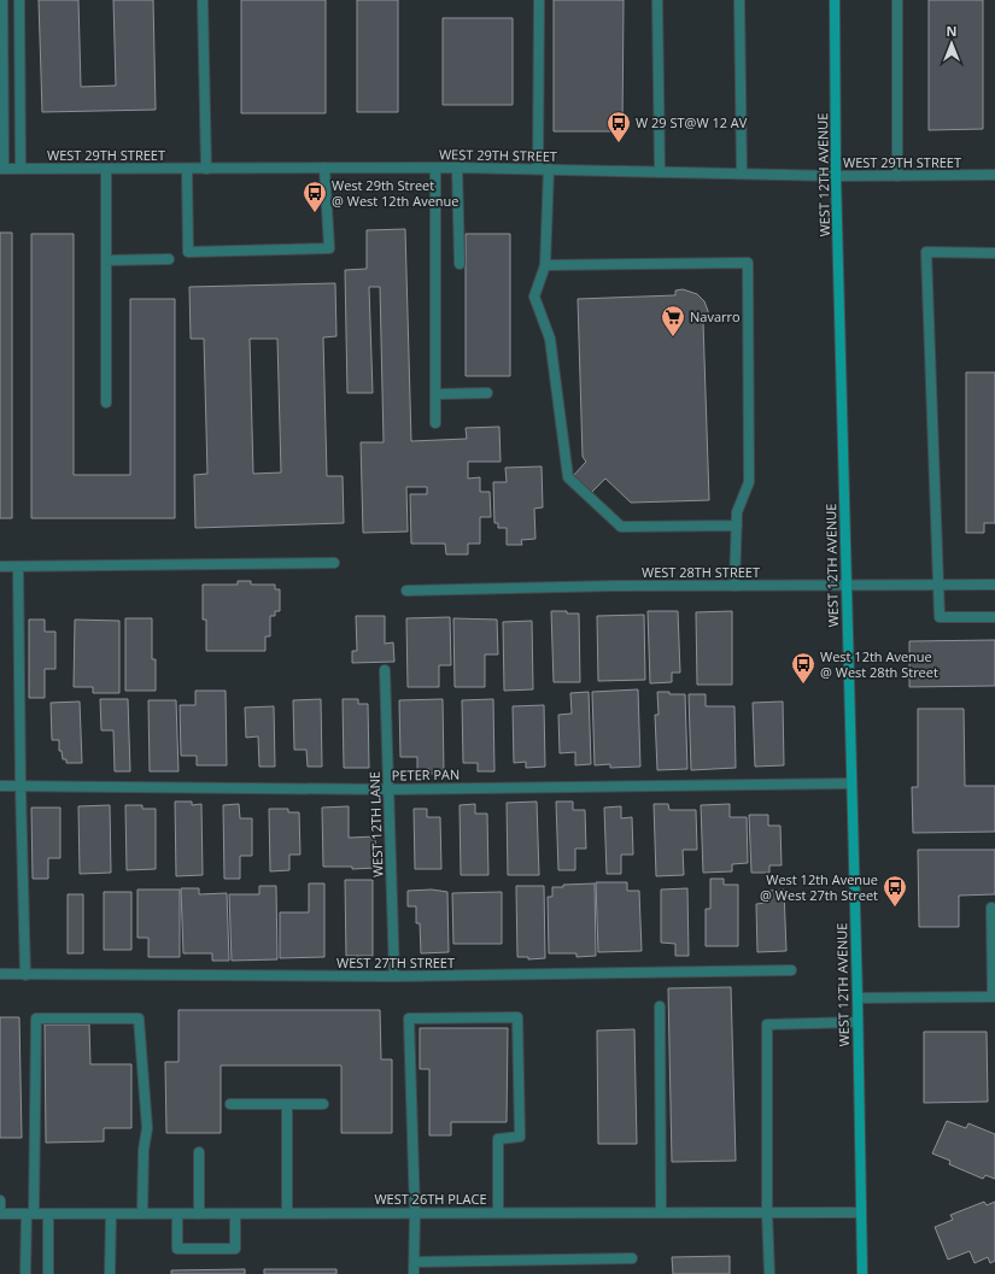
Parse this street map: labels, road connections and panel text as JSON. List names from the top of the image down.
{
  "streets": {
    "main road": ["WEST 12TH AVENUE"],
    "street": [
      "WEST 29TH STREET",
      "WEST 28TH STREET",
      "PETER PAN",
      "WEST 12TH LANE",
      "WEST 27TH STREET",
      "WEST 26TH PLACE"
    ]
  },
  "crossings": [
    ["WEST 29TH STREET", "WEST 12TH AVENUE"],
    ["WEST 12TH AVENUE", "WEST 28TH STREET"],
    ["WEST 12TH AVENUE", "PETER PAN"],
    ["WEST 12TH AVENUE", "WEST 26TH PLACE"],
    ["PETER PAN", "WEST 12TH LANE"],
    ["WEST 12TH LANE", "WEST 27TH STREET"]
  ],
  "places": {
    "bus stop": [
      "W 29 ST@W 12 AV",
      "West 29th Street @ West 12th Avenue",
      "West 12th Avenue @ West 28th Street",
      "West 12th Avenue @ West 27th Street"
    ],
    "supermarket": ["Navarro"]
  },
  "north": "top"
}
